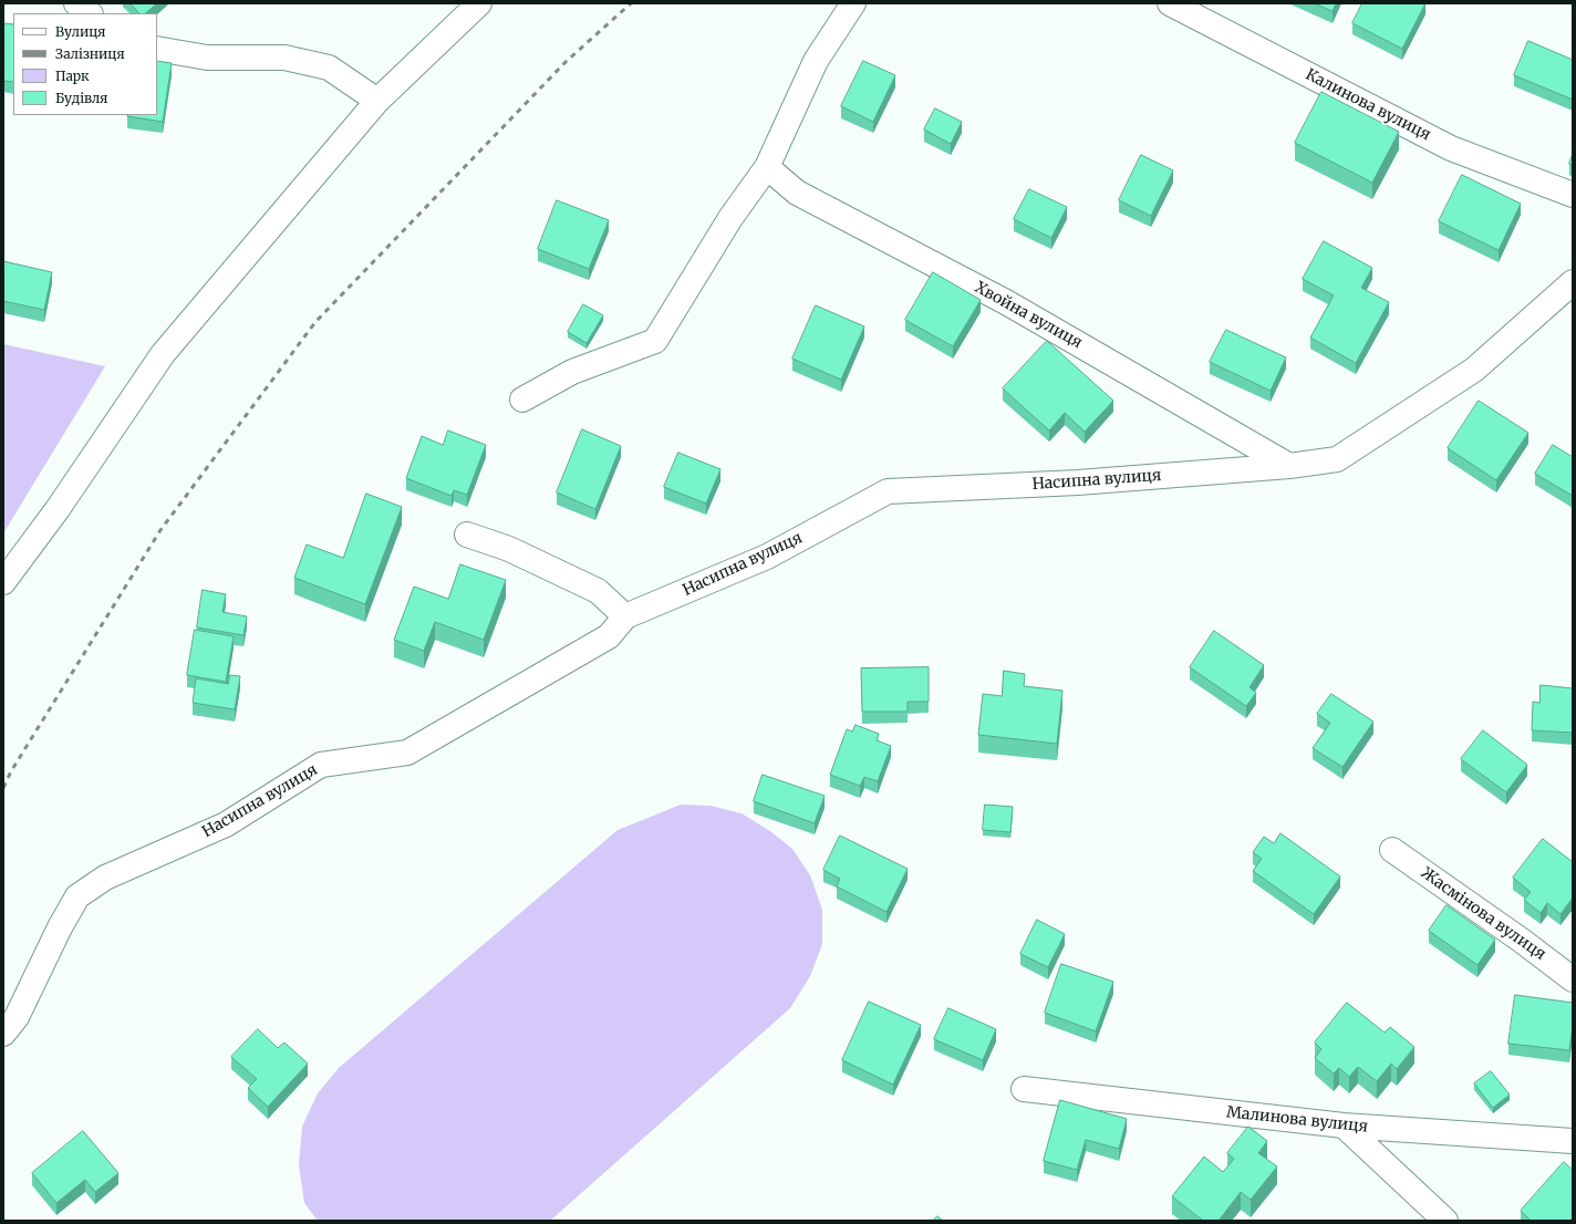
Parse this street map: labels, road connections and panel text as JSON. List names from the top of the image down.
{
  "streets": {
    "street": [
      "Калинова вулиця",
      "Хвойна вулиця",
      "Насипна вулиця",
      "Жасмінова вулиця",
      "Малинова вулиця"
    ]
  },
  "crossings": [
    ["Хвойна вулиця", "Насипна вулиця"]
  ],
  "legend": [
    "Вулиця",
    "Залізниця",
    "Парк",
    "Будівля"
  ]
}
